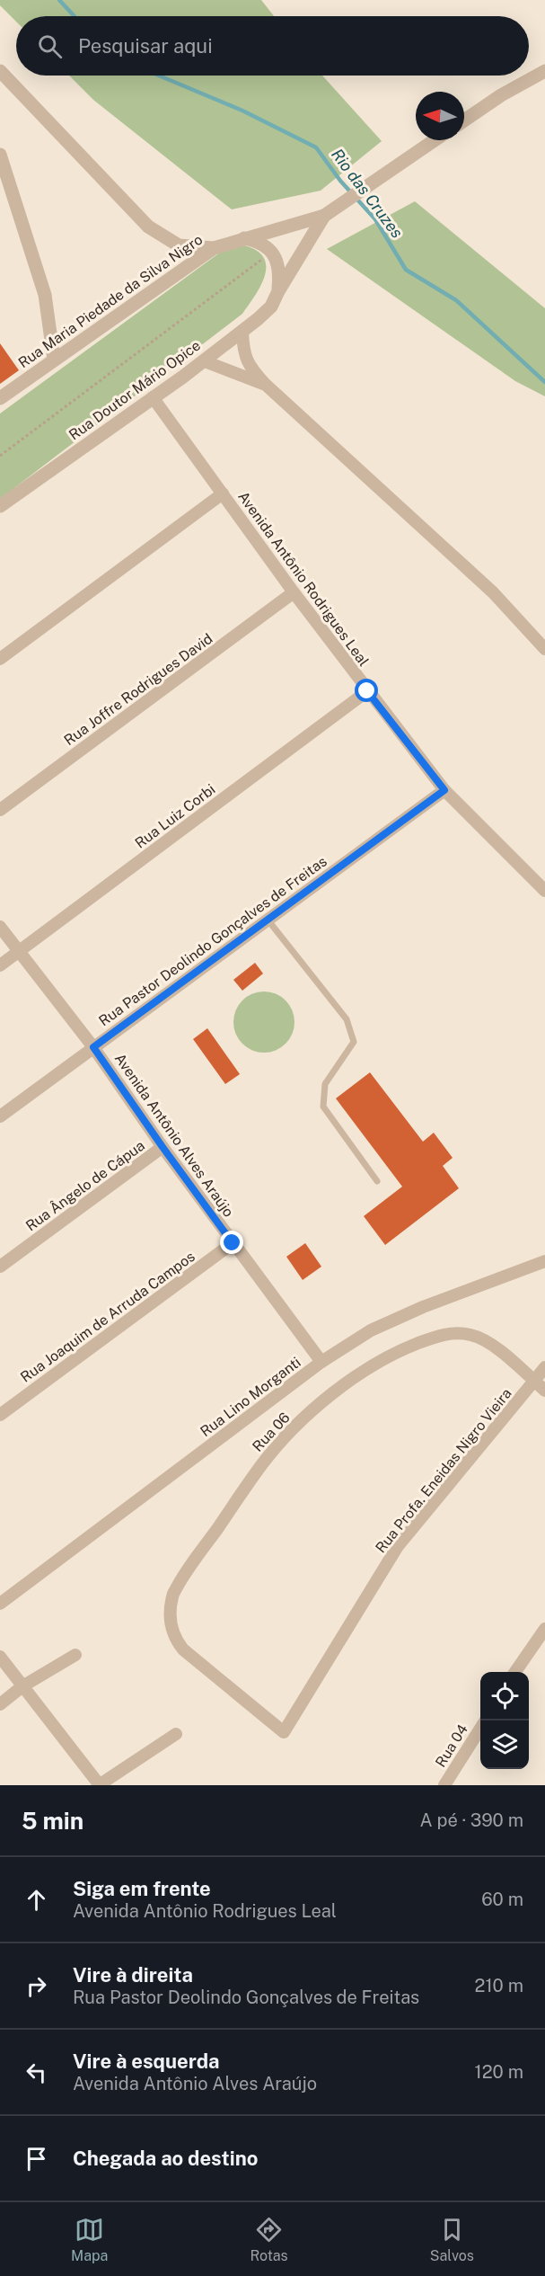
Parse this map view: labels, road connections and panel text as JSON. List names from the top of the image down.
{
  "streets": {
    "street": [
      "Rua Maria Piedade da Silva Nigro",
      "Rua Doutor Mário Opice",
      "Avenida Antônio Rodrigues Leal",
      "Rua Joffre Rodrigues David",
      "Rua Luiz Corbi",
      "Rua Pastor Deolindo Gonçalves de Freitas",
      "Avenida Antônio Alves Araújo",
      "Rua Ângelo de Cápua",
      "Rua Joaquim de Arruda Campos",
      "Rua Lino Morganti",
      "Rua 06",
      "Rua Profa. Eneidas Nigro Vieira",
      "Rua 04"
    ]
  },
  "crossings": [
    ["Rua Maria Piedade da Silva Nigro", "Rua Doutor Mário Opice"],
    ["Rua Doutor Mário Opice", "Avenida Antônio Rodrigues Leal"],
    ["Avenida Antônio Rodrigues Leal", "Rua Joffre Rodrigues David"],
    ["Avenida Antônio Rodrigues Leal", "Rua Luiz Corbi"],
    ["Avenida Antônio Rodrigues Leal", "Rua Pastor Deolindo Gonçalves de Freitas"],
    ["Rua Luiz Corbi", "Avenida Antônio Alves Araújo"],
    ["Rua Pastor Deolindo Gonçalves de Freitas", "Avenida Antônio Alves Araújo"],
    ["Avenida Antônio Alves Araújo", "Rua Ângelo de Cápua"],
    ["Avenida Antônio Alves Araújo", "Rua Joaquim de Arruda Campos"],
    ["Avenida Antônio Alves Araújo", "Rua Lino Morganti"],
    ["Rua 06", "Rua Profa. Eneidas Nigro Vieira"]
  ],
  "water": ["Rio das Cruzes"],
  "north": "left",
  "page": {
    "search": "Pesquisar aqui",
    "heading": ["5 min", "A pé · 390 m"],
    "list": [
      ["Siga em frente", "Avenida Antônio Rodrigues Leal", "60 m"],
      ["Vire à direita", "Rua Pastor Deolindo Gonçalves de Freitas", "210 m"],
      ["Vire à esquerda", "Avenida Antônio Alves Araújo", "120 m"],
      "Chegada ao destino"
    ],
    "nav": ["Mapa", "Rotas", "Salvos"]
  }
}
